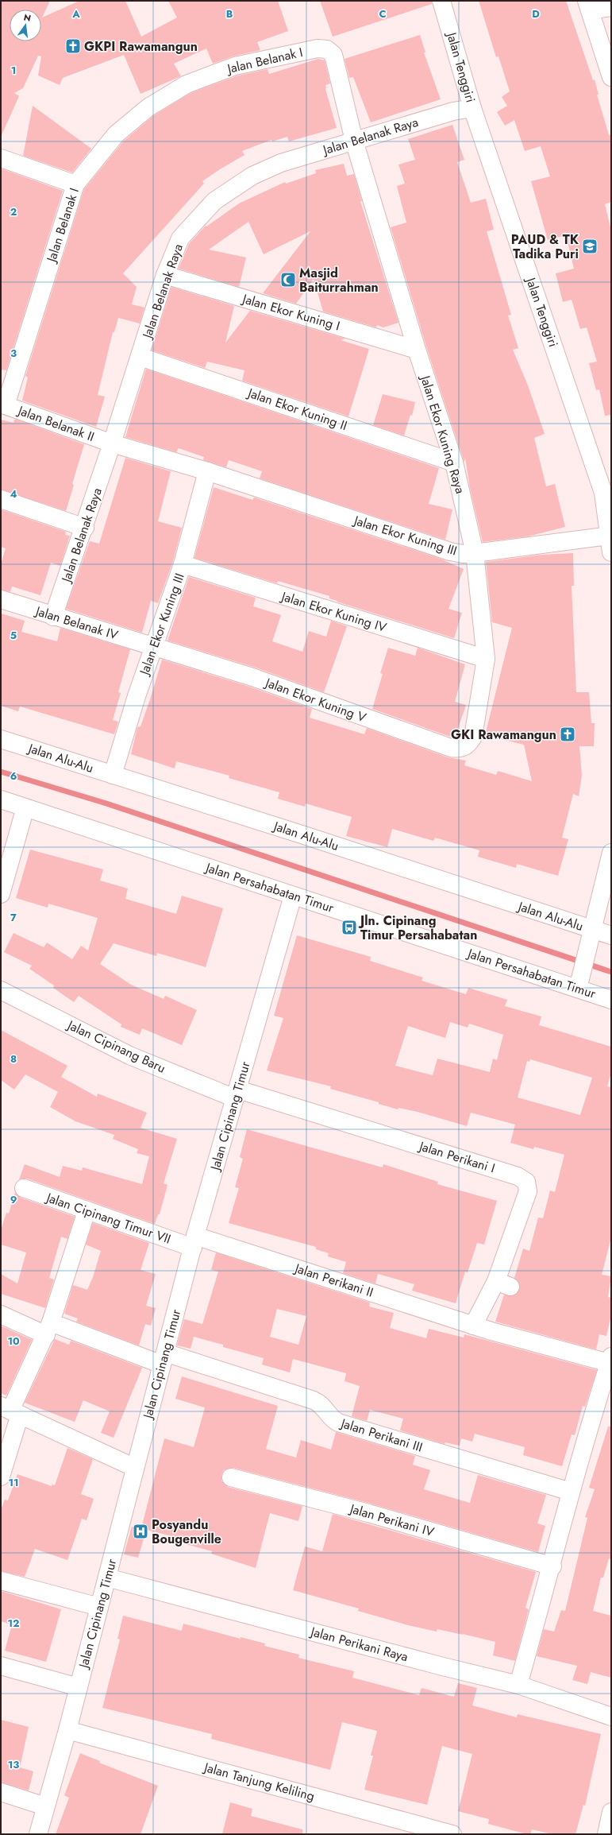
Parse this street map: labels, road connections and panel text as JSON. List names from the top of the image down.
{
  "streets": {
    "street": [
      "Jalan Belanak I",
      "Jalan Tenggiri",
      "Jalan Belanak Raya",
      "Jalan Ekor Kuning I",
      "Jalan Ekor Kuning II",
      "Jalan Belanak II",
      "Jalan Ekor Kuning Raya",
      "Jalan Ekor Kuning III",
      "Jalan Ekor Kuning IV",
      "Jalan Belanak IV",
      "Jalan Ekor Kuning V",
      "Jalan Alu-Alu",
      "Jalan Persahabatan Timur",
      "Jalan Cipinang Baru",
      "Jalan Cipinang Timur",
      "Jalan Perikani I",
      "Jalan Cipinang Timur VII",
      "Jalan Perikani II",
      "Jalan Perikani III",
      "Jalan Perikani IV",
      "Jalan Perikani Raya",
      "Jalan Tanjung Keliling"
    ]
  },
  "crossings": [
    ["Jalan Belanak I", "Jalan Belanak Raya"],
    ["Jalan Belanak I", "Jalan Belanak II"],
    ["Jalan Belanak I", "Jalan Ekor Kuning Raya"],
    ["Jalan Tenggiri", "Jalan Belanak Raya"],
    ["Jalan Tenggiri", "Jalan Ekor Kuning III"],
    ["Jalan Belanak Raya", "Jalan Ekor Kuning I"],
    ["Jalan Belanak Raya", "Jalan Ekor Kuning II"],
    ["Jalan Belanak Raya", "Jalan Belanak II"],
    ["Jalan Belanak Raya", "Jalan Ekor Kuning Raya"],
    ["Jalan Belanak Raya", "Jalan Ekor Kuning III"],
    ["Jalan Belanak Raya", "Jalan Belanak IV"],
    ["Jalan Ekor Kuning I", "Jalan Ekor Kuning Raya"],
    ["Jalan Ekor Kuning II", "Jalan Ekor Kuning Raya"],
    ["Jalan Belanak II", "Jalan Ekor Kuning III"],
    ["Jalan Ekor Kuning Raya", "Jalan Ekor Kuning III"],
    ["Jalan Ekor Kuning Raya", "Jalan Ekor Kuning IV"],
    ["Jalan Ekor Kuning Raya", "Jalan Ekor Kuning V"],
    ["Jalan Ekor Kuning III", "Jalan Ekor Kuning IV"],
    ["Jalan Ekor Kuning III", "Jalan Belanak IV"],
    ["Jalan Ekor Kuning III", "Jalan Ekor Kuning V"],
    ["Jalan Ekor Kuning III", "Jalan Alu-Alu"],
    ["Jalan Belanak IV", "Jalan Ekor Kuning V"],
    ["Jalan Persahabatan Timur", "Jalan Cipinang Timur"],
    ["Jalan Cipinang Baru", "Jalan Cipinang Timur"],
    ["Jalan Cipinang Baru", "Jalan Perikani I"],
    ["Jalan Cipinang Timur", "Jalan Perikani I"],
    ["Jalan Cipinang Timur", "Jalan Cipinang Timur VII"],
    ["Jalan Cipinang Timur", "Jalan Perikani II"],
    ["Jalan Cipinang Timur", "Jalan Perikani III"],
    ["Jalan Cipinang Timur", "Jalan Perikani Raya"],
    ["Jalan Cipinang Timur", "Jalan Tanjung Keliling"],
    ["Jalan Perikani I", "Jalan Perikani II"],
    ["Jalan Cipinang Timur VII", "Jalan Perikani II"]
  ],
  "places": {
    "church": ["GKPI Rawamangun", "GKI Rawamangun"],
    "school or university": ["PAUD & TK Tadika Puri"],
    "mosque": ["Masjid Baiturrahman"],
    "bus stop": ["Jln. Cipinang Timur Persahabatan"],
    "hospital": ["Posyandu Bougenville"]
  },
  "north": "top",
  "grid": {
    "columns": [
      "A",
      "B",
      "C",
      "D"
    ],
    "rows": [
      "1",
      "2",
      "3",
      "4",
      "5",
      "6",
      "7",
      "8",
      "9",
      "10",
      "11",
      "12",
      "13"
    ]
  }
}
